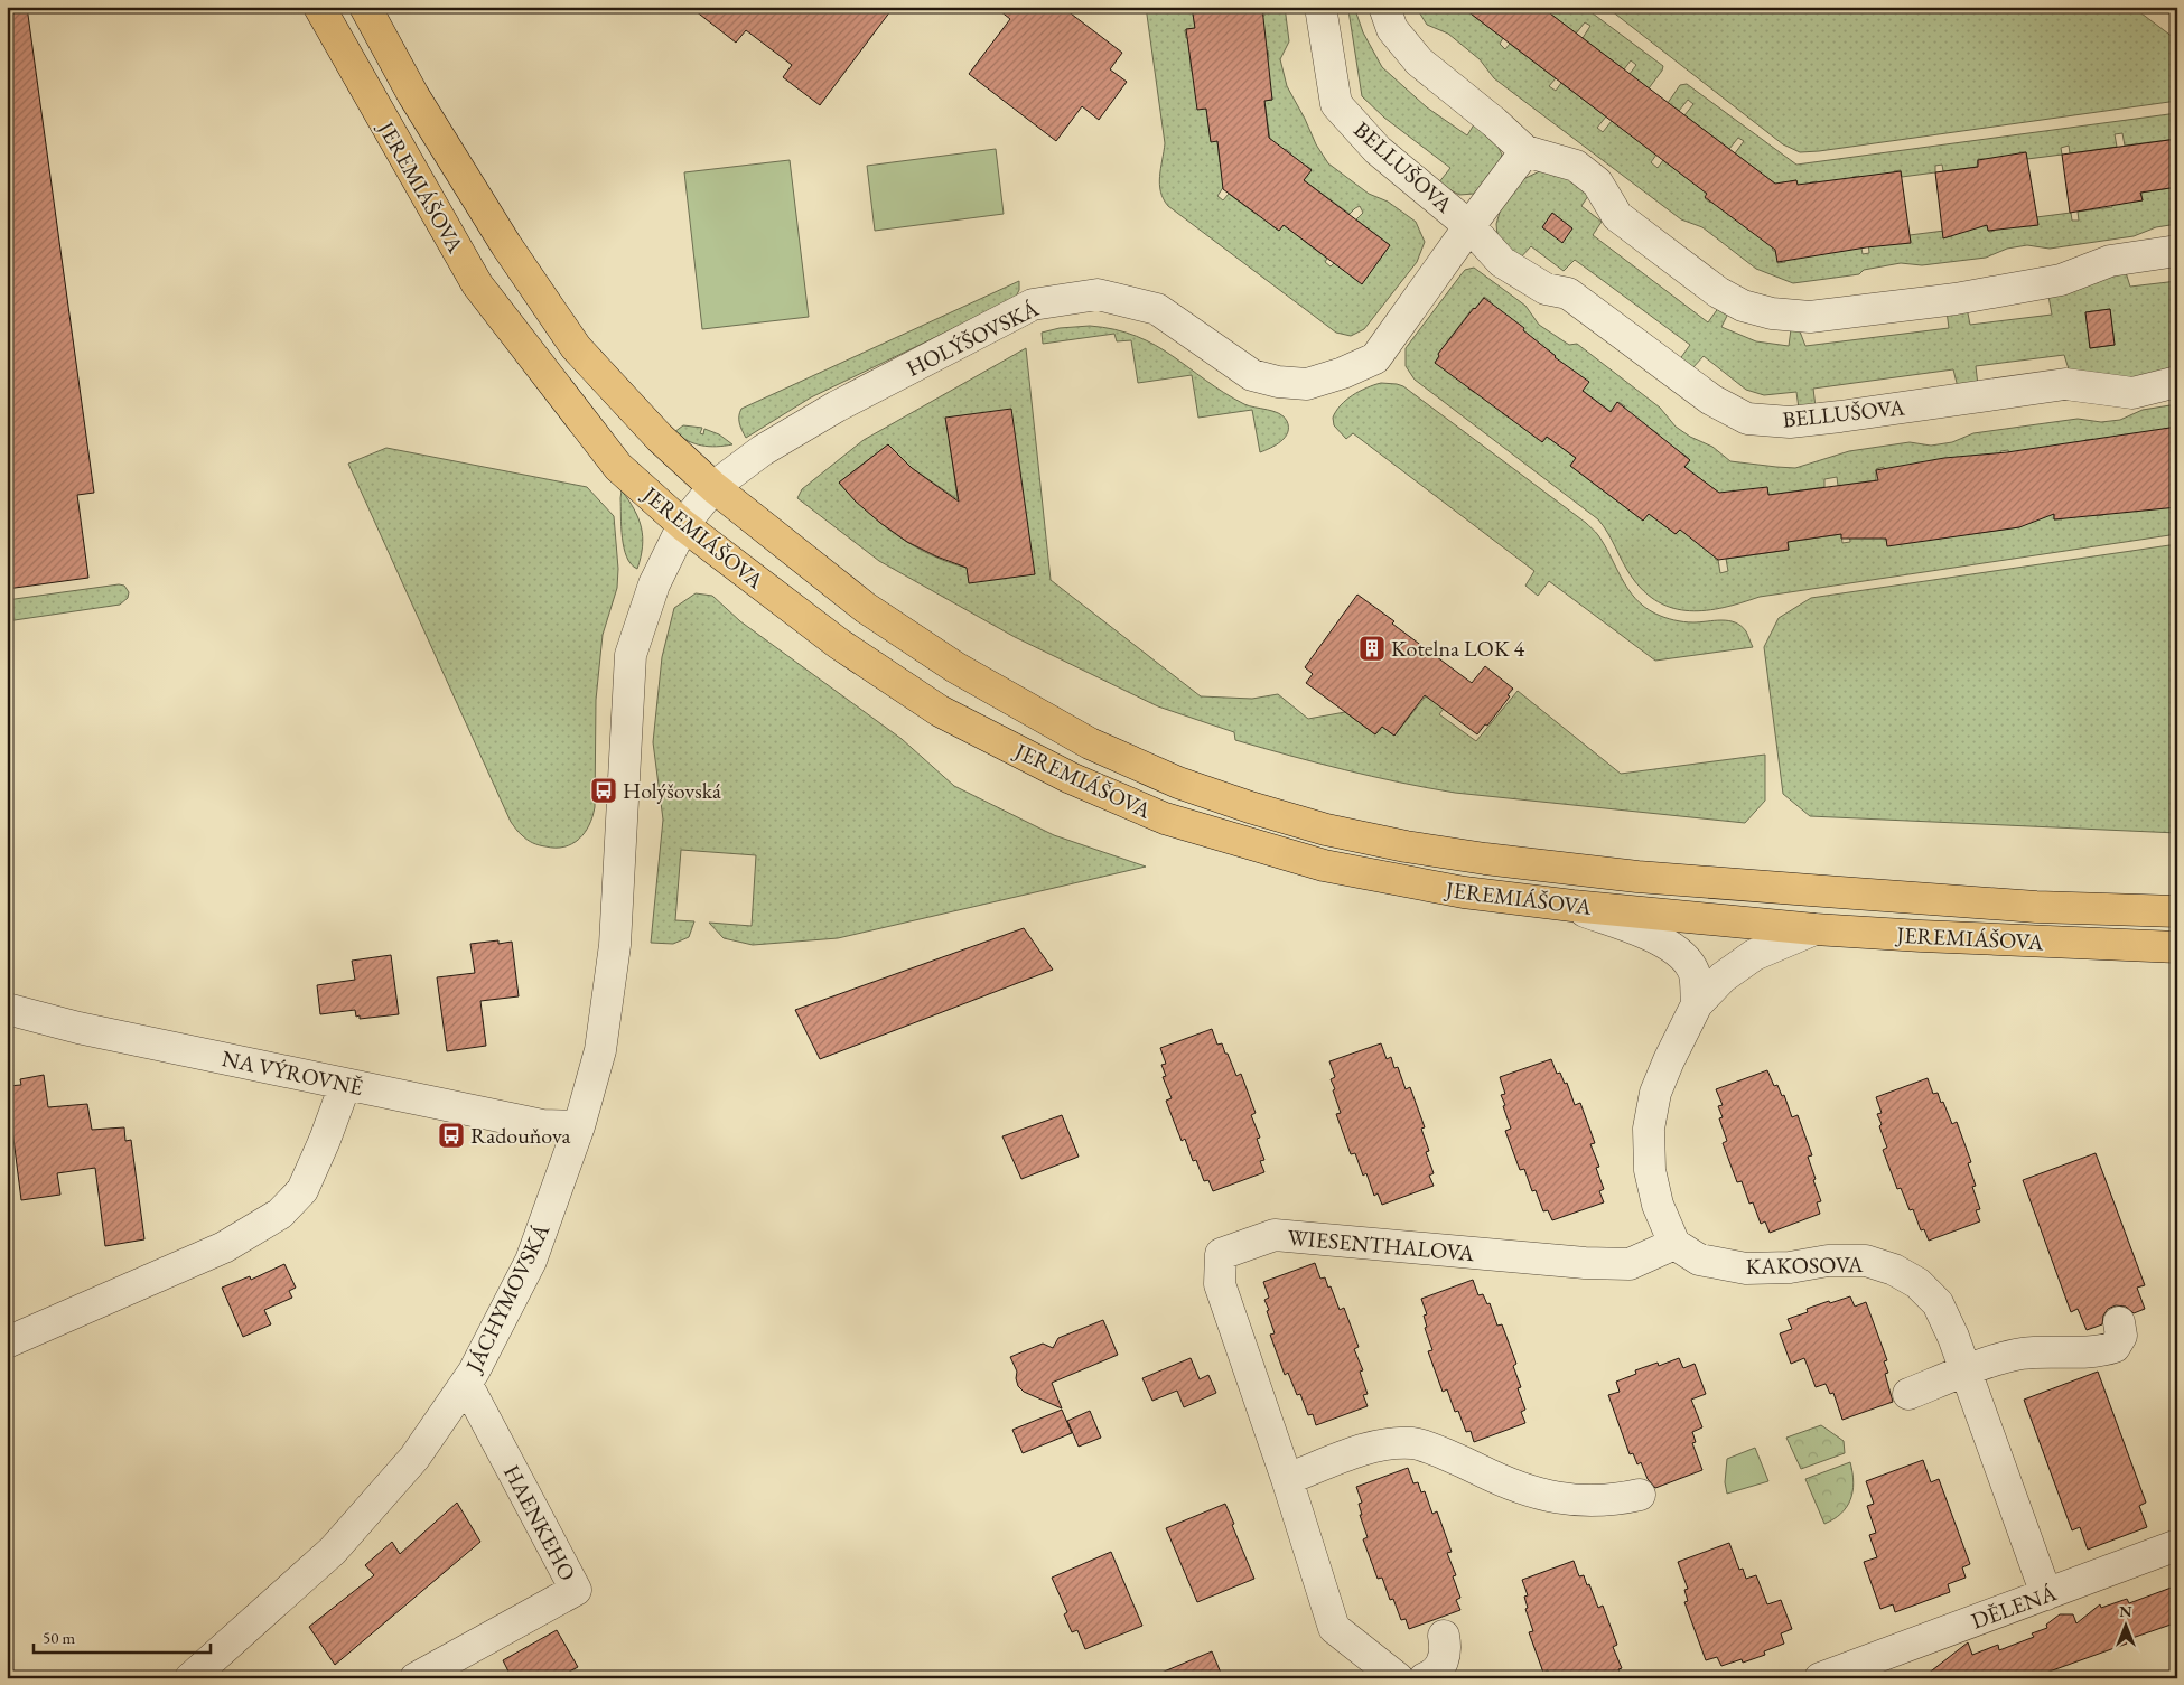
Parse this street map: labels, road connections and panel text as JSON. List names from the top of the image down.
{
  "streets": {
    "main road": ["JEREMIÁŠOVA"],
    "street": [
      "BELLUŠOVA",
      "HOLÝŠOVSKÁ",
      "NA VÝROVNĚ",
      "WIESENTHALOVA",
      "KAKOSOVA",
      "JÁCHYMOVSKÁ",
      "HAENKEHO",
      "DĚLENÁ"
    ]
  },
  "crossings": [
    ["BELLUŠOVA", "HOLÝŠOVSKÁ"],
    ["JEREMIÁŠOVA", "HOLÝŠOVSKÁ"],
    ["JEREMIÁŠOVA", "JÁCHYMOVSKÁ"],
    ["HOLÝŠOVSKÁ", "JÁCHYMOVSKÁ"],
    ["NA VÝROVNĚ", "JÁCHYMOVSKÁ"],
    ["WIESENTHALOVA", "KAKOSOVA"],
    ["KAKOSOVA", "DĚLENÁ"],
    ["JÁCHYMOVSKÁ", "HAENKEHO"]
  ],
  "places": {
    "building": ["Kotelna LOK 4"],
    "bus stop": ["Holýšovská", "Radouňova"]
  },
  "scale_bar": "50 m",
  "north": "top"
}
